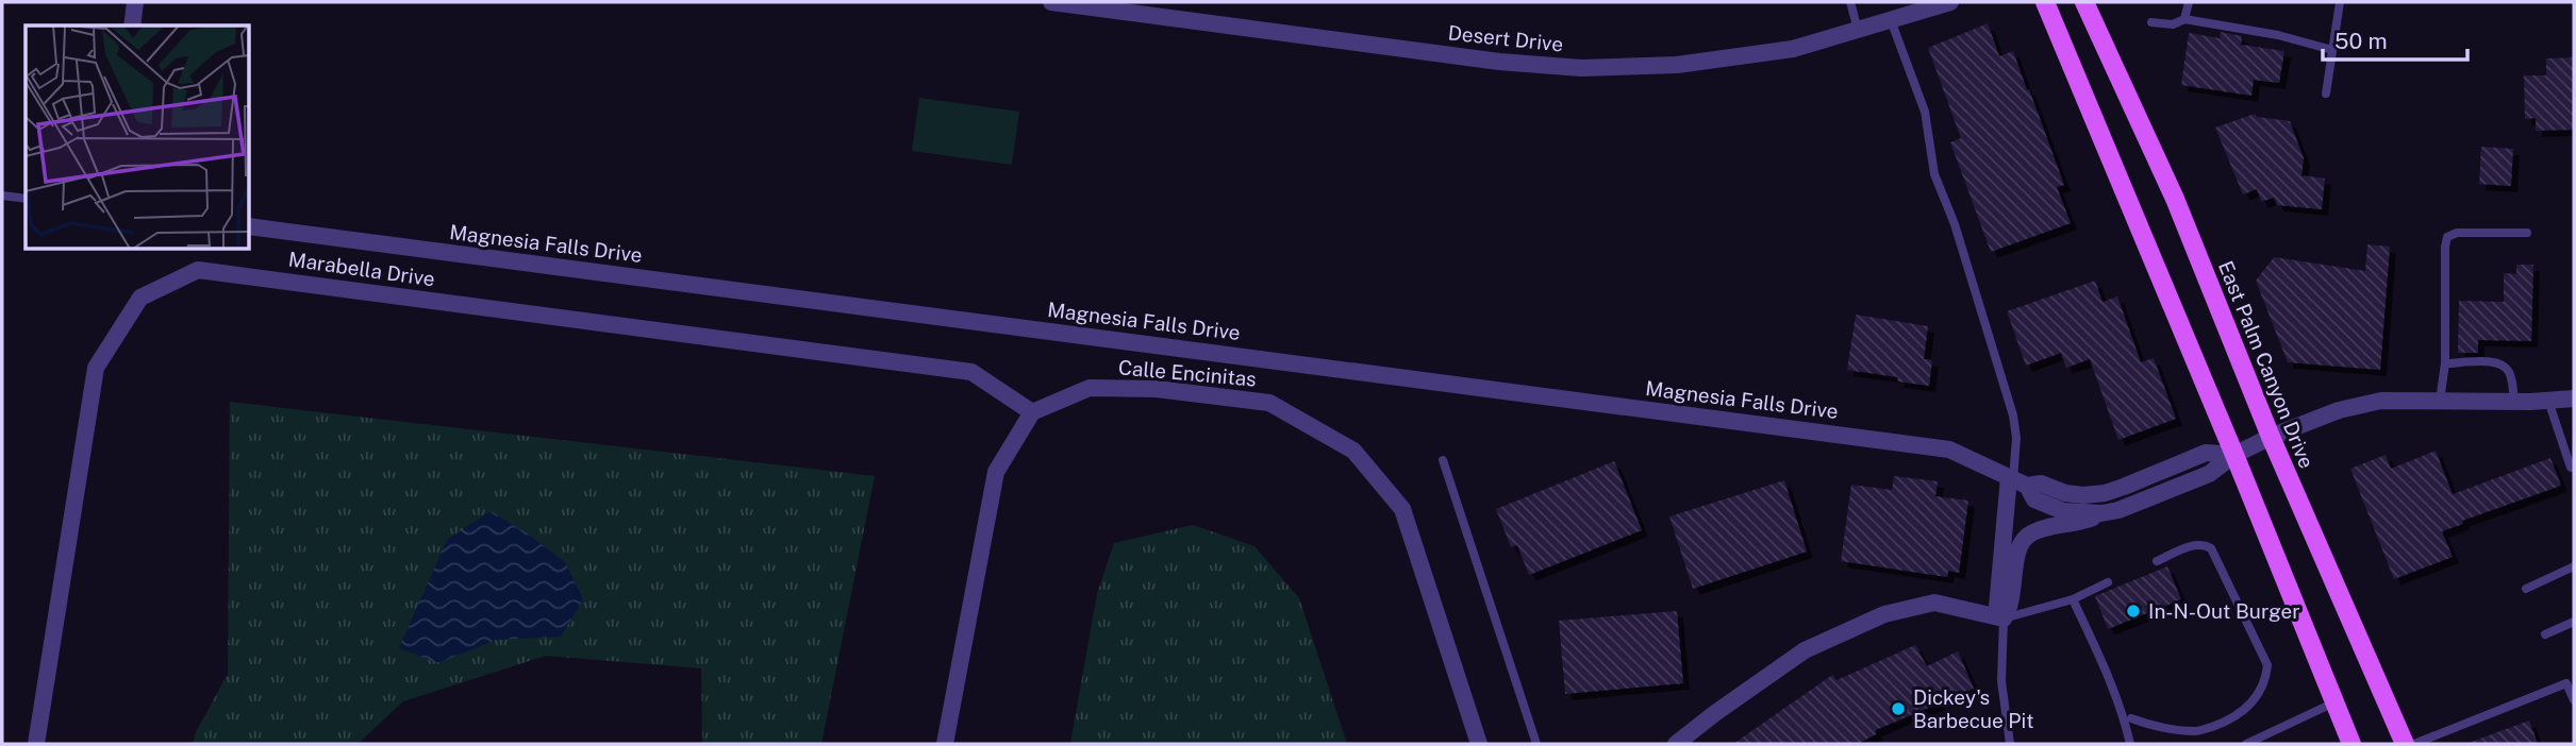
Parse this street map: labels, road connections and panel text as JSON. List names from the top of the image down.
{
  "streets": {
    "main road": ["East Palm Canyon Drive"],
    "street": [
      "Desert Drive",
      "Magnesia Falls Drive",
      "Marabella Drive",
      "Calle Encinitas"
    ]
  },
  "crossings": [
    ["Magnesia Falls Drive", "East Palm Canyon Drive"],
    ["Marabella Drive", "Calle Encinitas"]
  ],
  "places": ["In-N-Out Burger", "Dickey's Barbecue Pit"],
  "scale_bar": "50 m"
}
